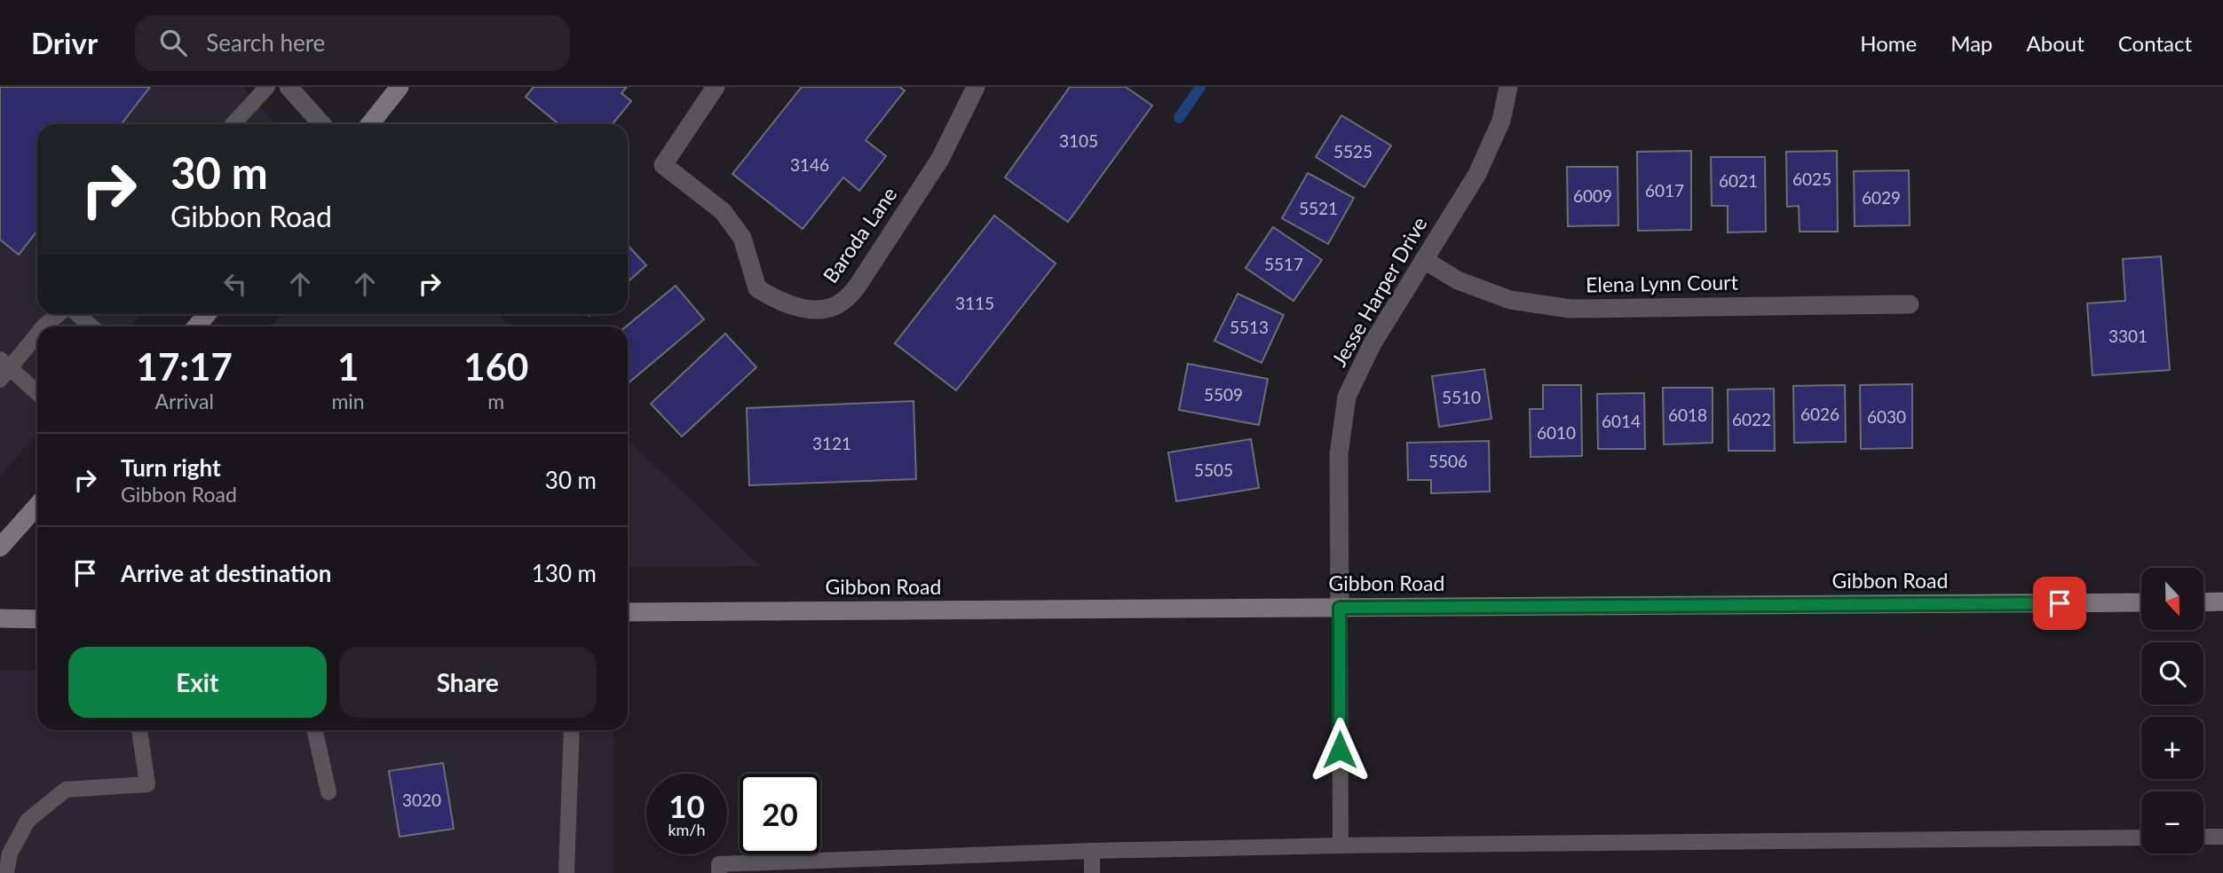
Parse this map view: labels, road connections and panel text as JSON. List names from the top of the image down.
{
  "streets": {
    "main road": ["Gibbon Road"],
    "street": ["Baroda Lane", "Elena Lynn Court", "Jesse Harper Drive"]
  },
  "crossings": [
    ["Elena Lynn Court", "Jesse Harper Drive"],
    ["Jesse Harper Drive", "Gibbon Road"]
  ],
  "house_numbers": [
    "3105",
    "5525",
    "3146",
    "6025",
    "6021",
    "6017",
    "6009",
    "6029",
    "5521",
    "5517",
    "3115",
    "5513",
    "3301",
    "5509",
    "5510",
    "6026",
    "6018",
    "6030",
    "6022",
    "6014",
    "6010",
    "3121",
    "5506",
    "5505",
    "3020"
  ],
  "north": "bottom",
  "page": {
    "header": "Drivr",
    "search": "Search here",
    "nav": [
      "Home",
      "Map",
      "About",
      "Contact"
    ],
    "turn": ["30 m", "Gibbon Road"],
    "eta": [
      "17:17",
      "Arrival",
      "1",
      "min",
      "160",
      "m"
    ],
    "list": [
      {
        "name": "Turn right",
        "note": "Gibbon Road",
        "value": "30 m"
      },
      {
        "name": "Arrive at destination",
        "value": "130 m"
      }
    ],
    "map_buttons": ["+", "−"],
    "buttons": ["Exit", "Share"],
    "speed": "10 km/h",
    "limit": "20"
  }
}
